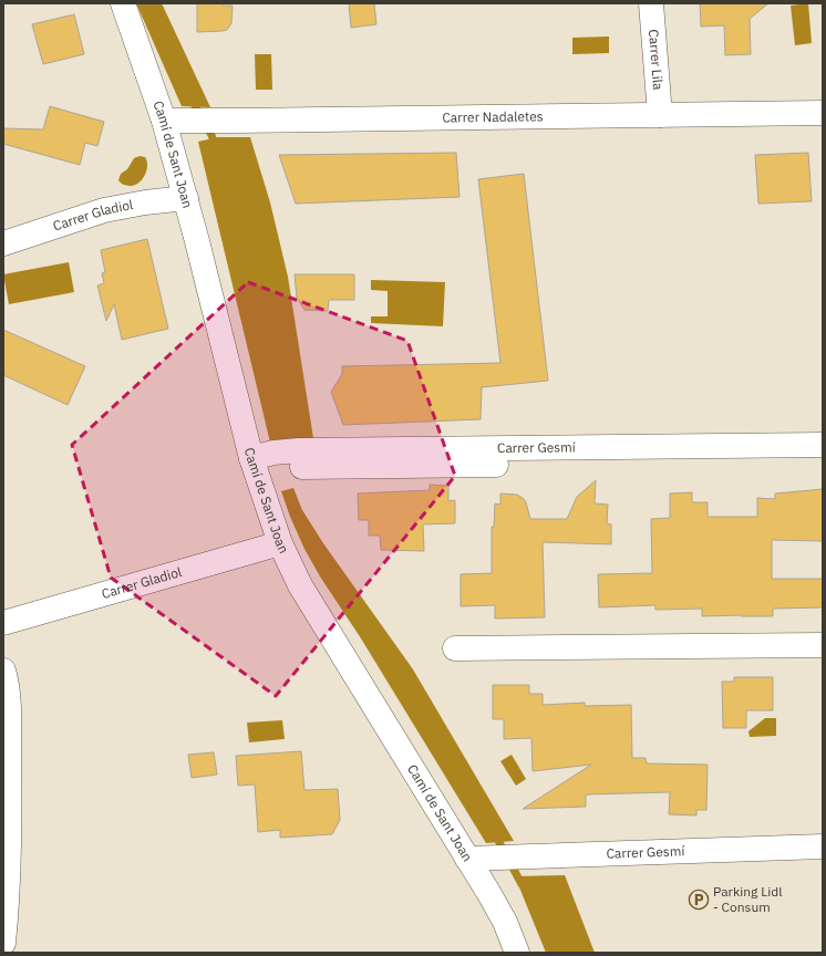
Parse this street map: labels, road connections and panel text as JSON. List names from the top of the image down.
{
  "streets": {
    "street": [
      "Carrer Lila",
      "Carrer Nadaletes",
      "Camí de Sant Joan",
      "Carrer Gladiol",
      "Carrer Gesmí"
    ]
  },
  "crossings": [
    ["Carrer Lila", "Carrer Nadaletes"],
    ["Carrer Nadaletes", "Camí de Sant Joan"],
    ["Camí de Sant Joan", "Carrer Gladiol"],
    ["Camí de Sant Joan", "Carrer Gesmí"]
  ],
  "places": {
    "parking": ["Parking Lidl - Consum"]
  }
}
